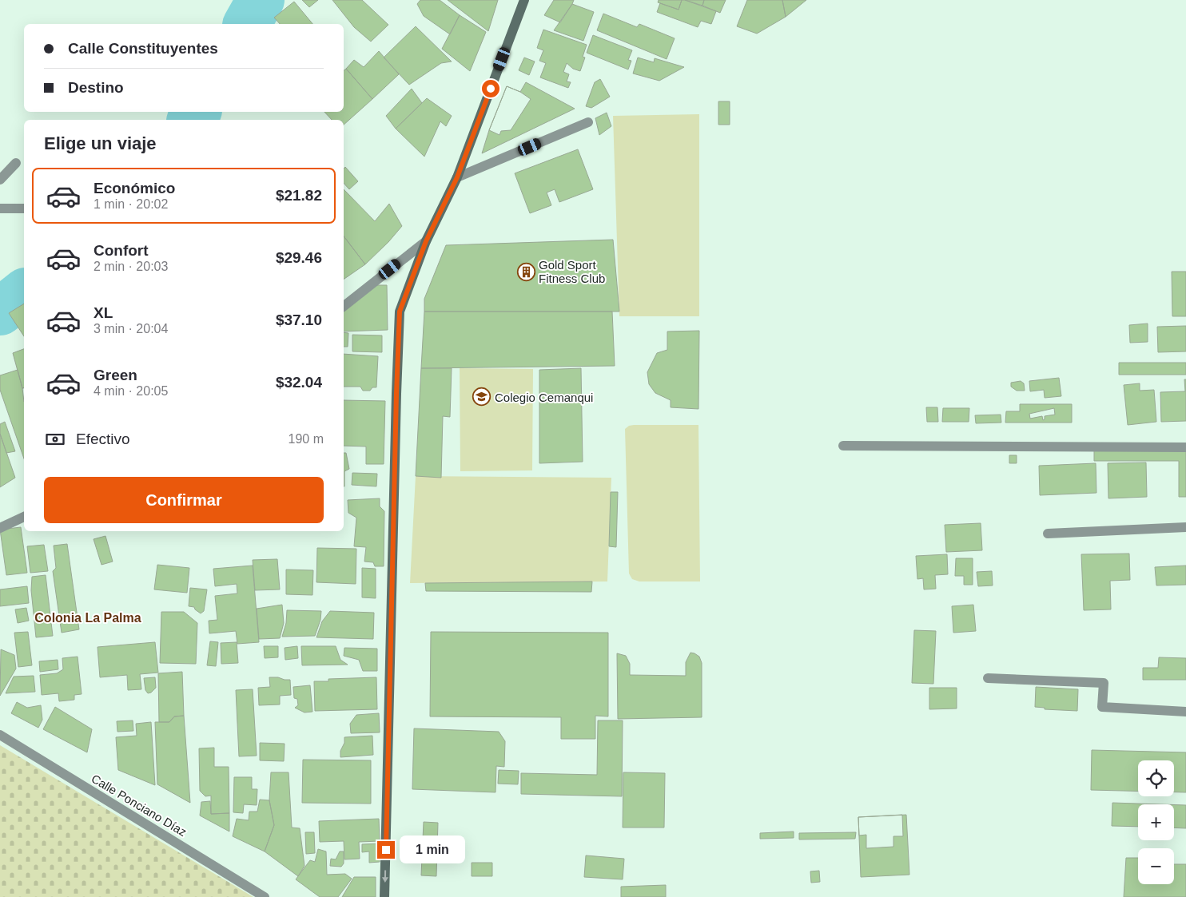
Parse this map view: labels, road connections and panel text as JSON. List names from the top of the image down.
{
  "streets": {
    "street": ["Calle Ponciano Díaz"]
  },
  "districts": ["Colonia La Palma"],
  "places": {
    "building": ["Gold Sport Fitness Club"],
    "school or university": ["Colegio Cemanqui"]
  },
  "page": {
    "banner": ["Calle Constituyentes", "Destino"],
    "heading": "Elige un viaje",
    "list": [
      {
        "name": "Económico",
        "note": "1 min · 20:02",
        "value": "$21.82"
      },
      {
        "name": "Confort",
        "note": "2 min · 20:03",
        "value": "$29.46"
      },
      {
        "name": "XL",
        "note": "3 min · 20:04",
        "value": "$37.10"
      },
      {
        "name": "Green",
        "note": "4 min · 20:05",
        "value": "$32.04"
      }
    ],
    "pay": ["Efectivo", "190 m"],
    "buttons": "Confirmar",
    "map_buttons": ["+", "−"],
    "bubble": "1 min"
  }
}
